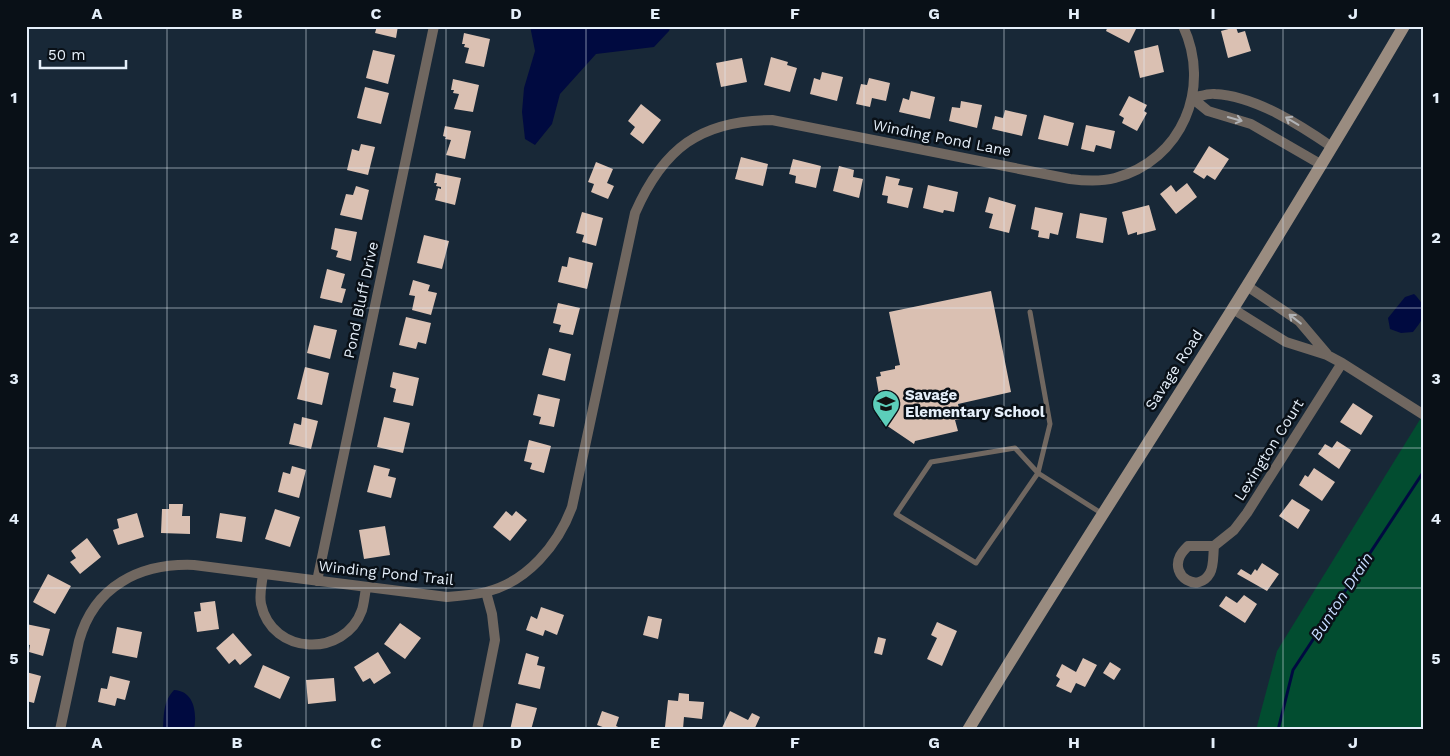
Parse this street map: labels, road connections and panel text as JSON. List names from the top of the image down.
{
  "streets": {
    "street": [
      "Winding Pond Lane",
      "Pond Bluff Drive",
      "Savage Road",
      "Lexington Court",
      "Winding Pond Trail"
    ]
  },
  "crossings": [
    ["Winding Pond Lane", "Winding Pond Trail"],
    ["Pond Bluff Drive", "Winding Pond Trail"]
  ],
  "water": ["Bunton Drain"],
  "places": {
    "school or university": ["Savage Elementary School"]
  },
  "scale_bar": "50 m",
  "grid": {
    "columns": [
      "A",
      "B",
      "C",
      "D",
      "E",
      "F",
      "G",
      "H",
      "I",
      "J"
    ],
    "rows": [
      "1",
      "2",
      "3",
      "4",
      "5"
    ]
  }
}
